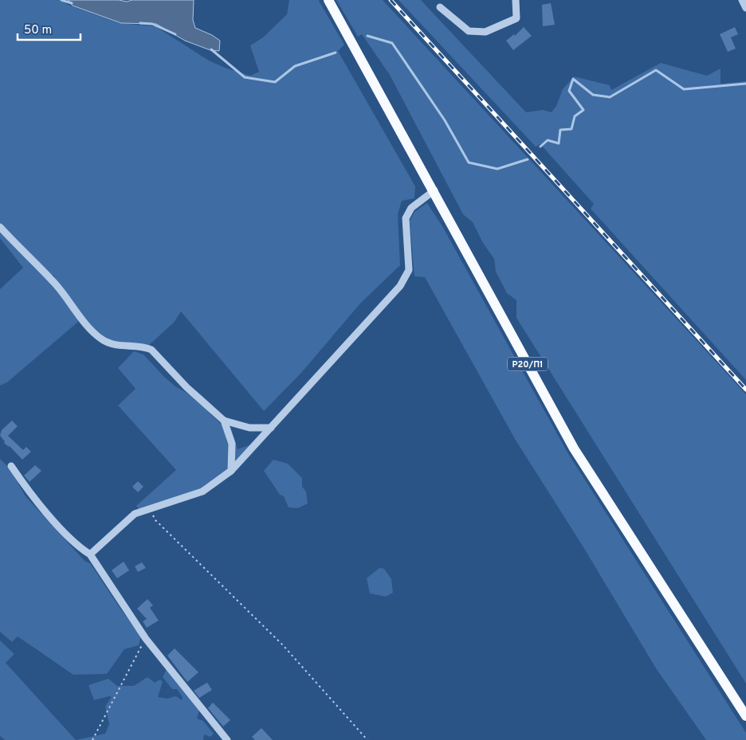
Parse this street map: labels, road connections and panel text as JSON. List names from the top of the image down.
{
  "streets": {
    "main road": ["Р20/П1"]
  },
  "scale_bar": "50 m"
}
